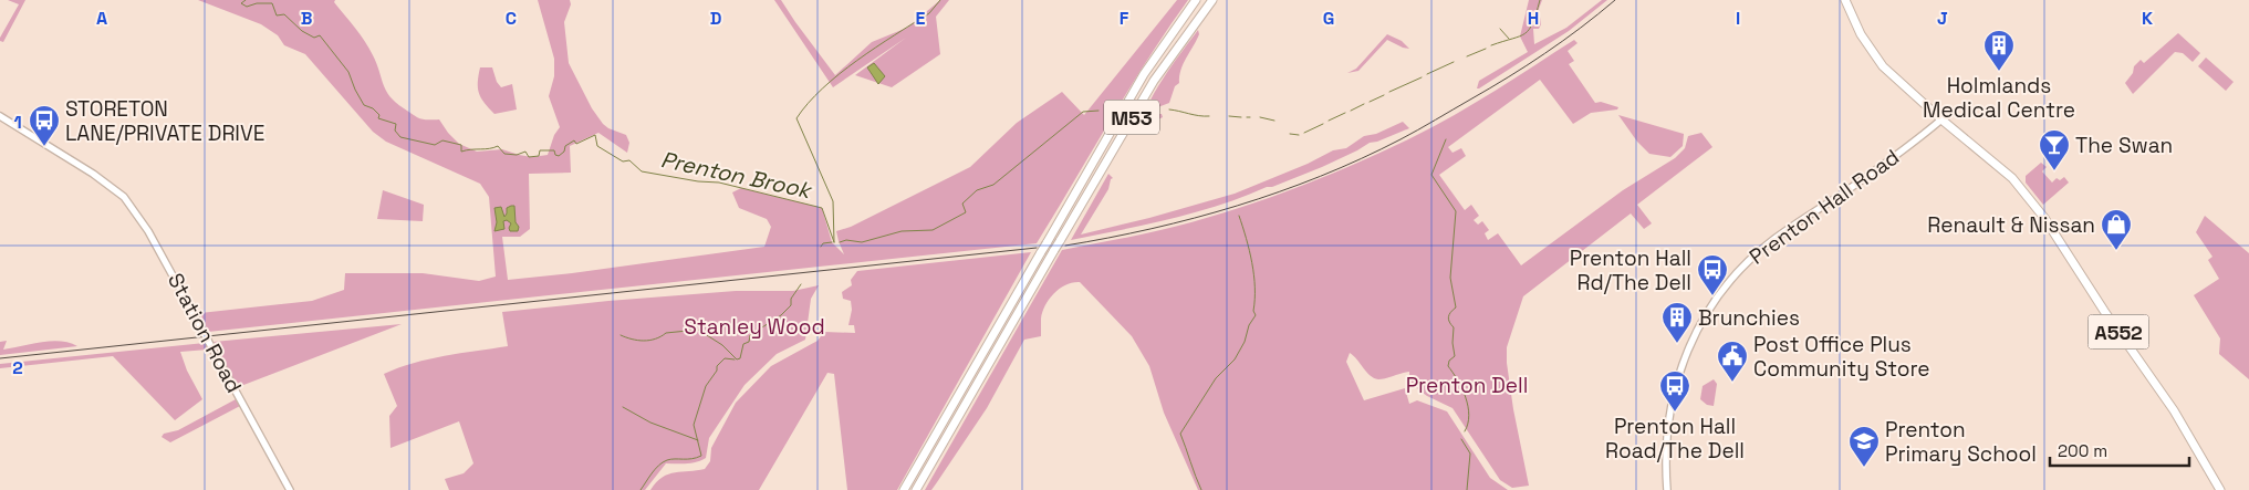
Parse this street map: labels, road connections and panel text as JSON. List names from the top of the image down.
{
  "streets": {
    "highway": ["M53", "A552"],
    "street": ["Prenton Hall Road", "Station Road"]
  },
  "crossings": [
    ["Prenton Hall Road", "A552"]
  ],
  "water": ["Prenton Brook"],
  "parks": ["Stanley Wood", "Prenton Dell"],
  "places": {
    "building": ["Holmlands Medical Centre", "Brunchies"],
    "bus stop": ["STORETON LANE/PRIVATE DRIVE", "Prenton Hall Rd/The Dell", "Prenton Hall Road/The Dell"],
    "bar": ["The Swan"],
    "shop": ["Renault & Nissan"],
    "public building": ["Post Office Plus Community Store"],
    "school or university": ["Prenton Primary School"]
  },
  "scale_bar": "200 m",
  "grid": {
    "columns": [
      "A",
      "B",
      "C",
      "D",
      "E",
      "F",
      "G",
      "H",
      "I",
      "J",
      "K"
    ],
    "rows": ["1", "2"]
  }
}
